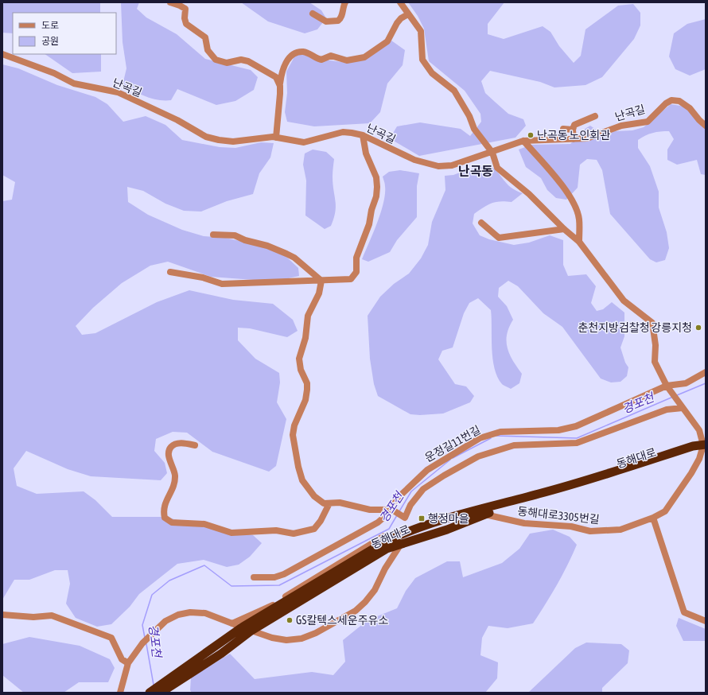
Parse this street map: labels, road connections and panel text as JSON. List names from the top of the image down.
{
  "streets": {
    "highway": ["동해대로"],
    "street": ["난곡길", "운정길11번길", "동해대로3305번길"]
  },
  "crossings": [
    ["동해대로", "동해대로3305번길"]
  ],
  "districts": ["난곡동"],
  "water": ["경포천"],
  "places": {
    "other": ["난곡동 노인회관", "춘천지방검찰청 강릉지청", "GS칼텍스세운주유소"],
    "transit": ["행정마을"]
  },
  "legend": ["도로", "공원"]
}
